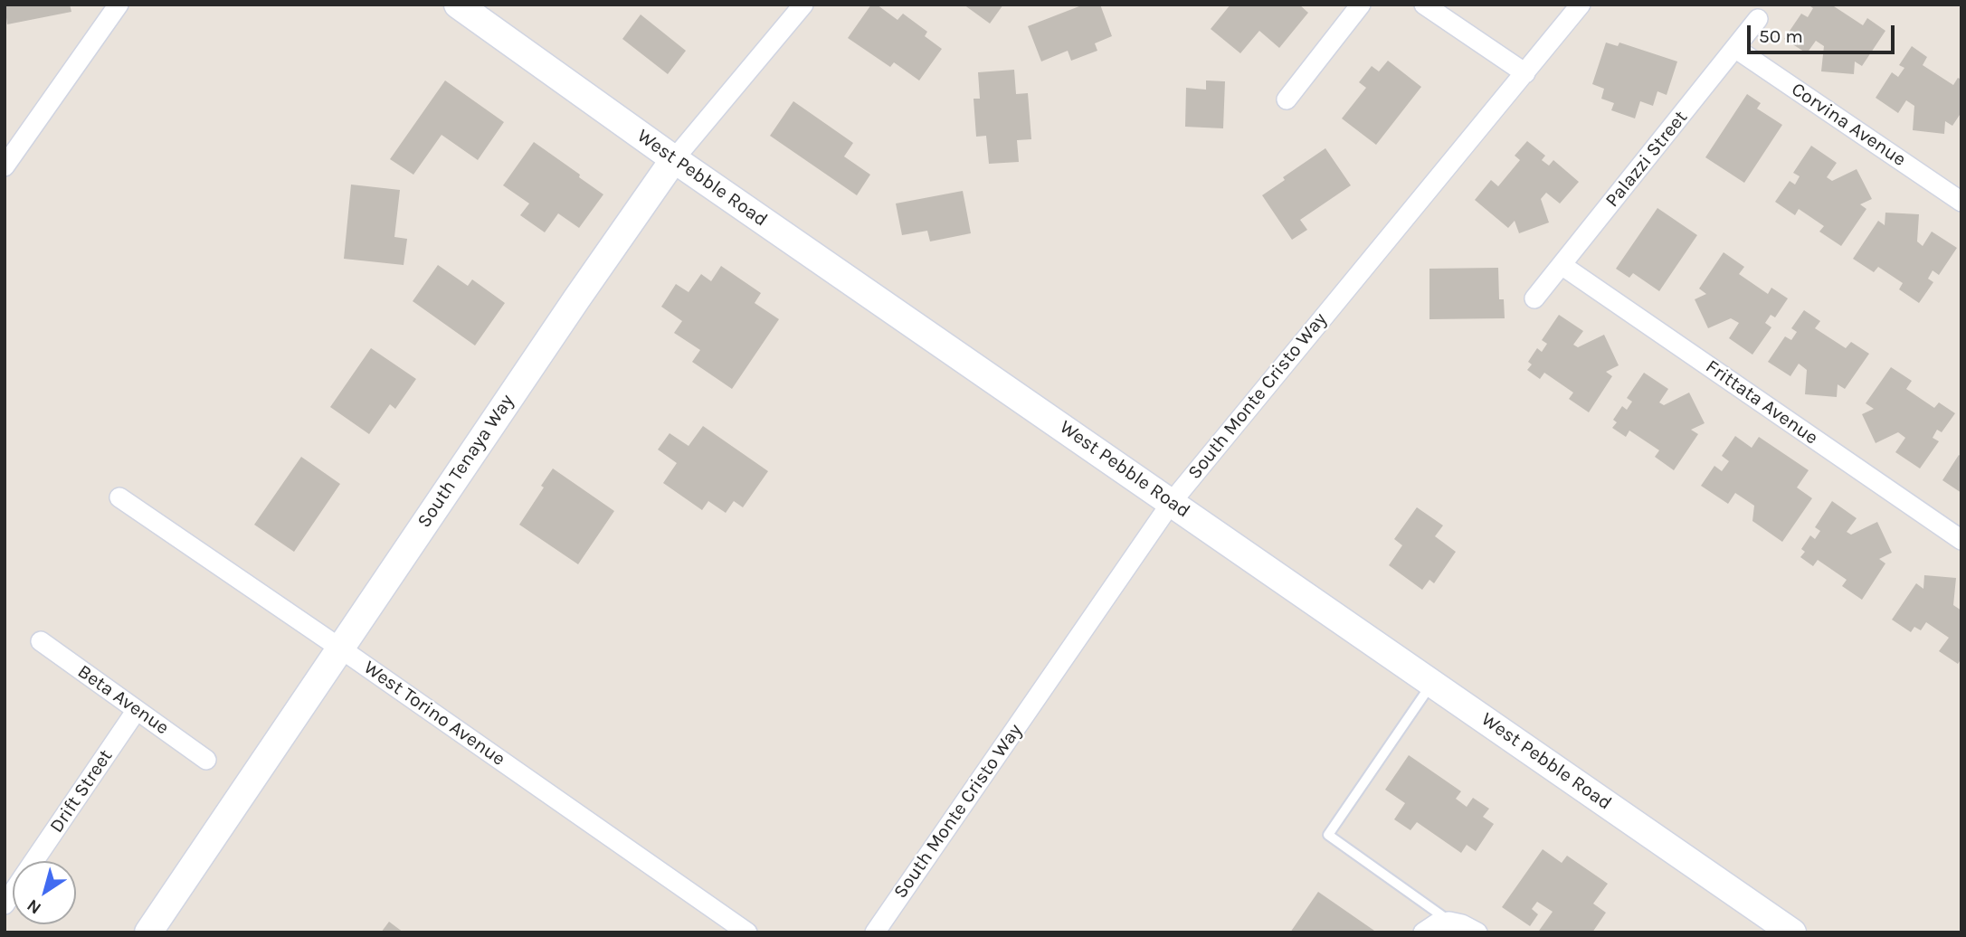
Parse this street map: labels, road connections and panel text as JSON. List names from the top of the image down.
{
  "streets": {
    "street": [
      "Corvina Avenue",
      "Palazzi Street",
      "West Pebble Road",
      "South Monte Cristo Way",
      "Frittata Avenue",
      "South Tenaya Way",
      "Beta Avenue",
      "West Torino Avenue",
      "Drift Street"
    ]
  },
  "crossings": [
    ["Corvina Avenue", "Palazzi Street"],
    ["Palazzi Street", "Frittata Avenue"],
    ["West Pebble Road", "South Monte Cristo Way"],
    ["West Pebble Road", "South Tenaya Way"],
    ["South Tenaya Way", "West Torino Avenue"],
    ["Beta Avenue", "Drift Street"]
  ],
  "scale_bar": "50 m",
  "north": "bottom left"
}
